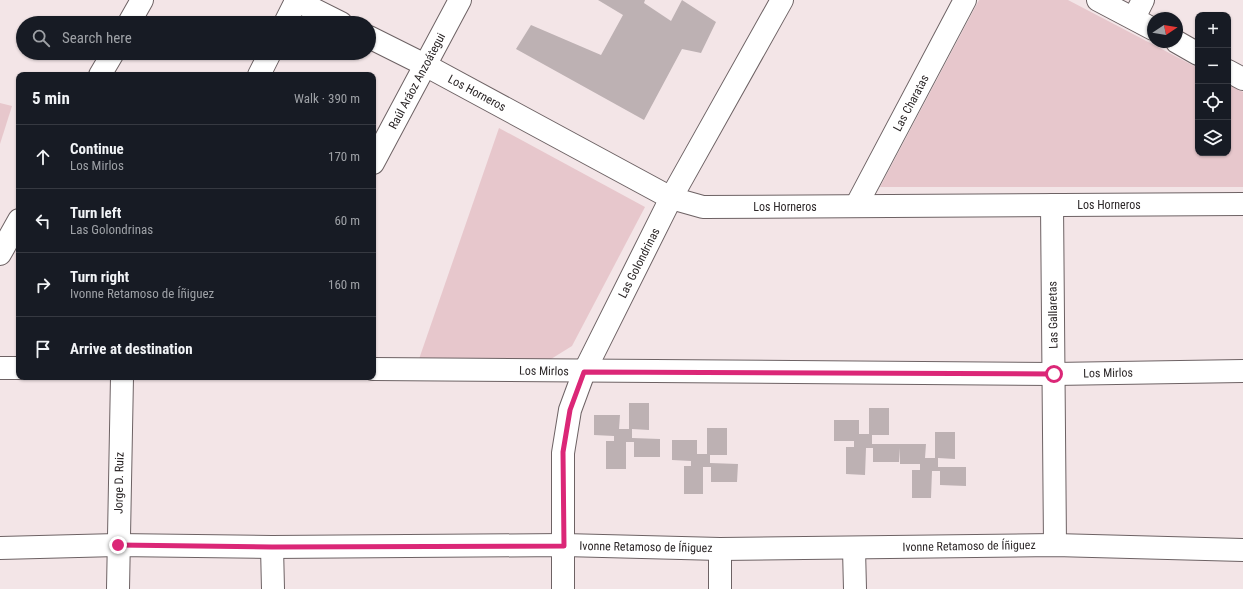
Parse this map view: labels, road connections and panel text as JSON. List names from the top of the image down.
{
  "streets": {
    "street": [
      "Raúl Aráoz Anzoátegui",
      "Los Horneros",
      "Las Charatas",
      "Las Golondrinas",
      "Las Gallaretas",
      "Los Mirlos",
      "Jorge D. Ruiz",
      "Ivonne Retamoso de Íñiguez"
    ]
  },
  "crossings": [
    ["Raúl Aráoz Anzoátegui", "Los Horneros"],
    ["Los Horneros", "Las Charatas"],
    ["Los Horneros", "Las Golondrinas"],
    ["Los Horneros", "Las Gallaretas"],
    ["Las Golondrinas", "Los Mirlos"],
    ["Las Golondrinas", "Ivonne Retamoso de Íñiguez"],
    ["Las Gallaretas", "Los Mirlos"],
    ["Las Gallaretas", "Ivonne Retamoso de Íñiguez"],
    ["Jorge D. Ruiz", "Ivonne Retamoso de Íñiguez"]
  ],
  "north": "right",
  "page": {
    "map_buttons": ["+", "−"],
    "search": "Search here",
    "heading": ["5 min", "Walk · 390 m"],
    "list": [
      ["Continue", "Los Mirlos", "170 m"],
      ["Turn left", "Las Golondrinas", "60 m"],
      ["Turn right", "Ivonne Retamoso de Íñiguez", "160 m"],
      "Arrive at destination"
    ]
  }
}
